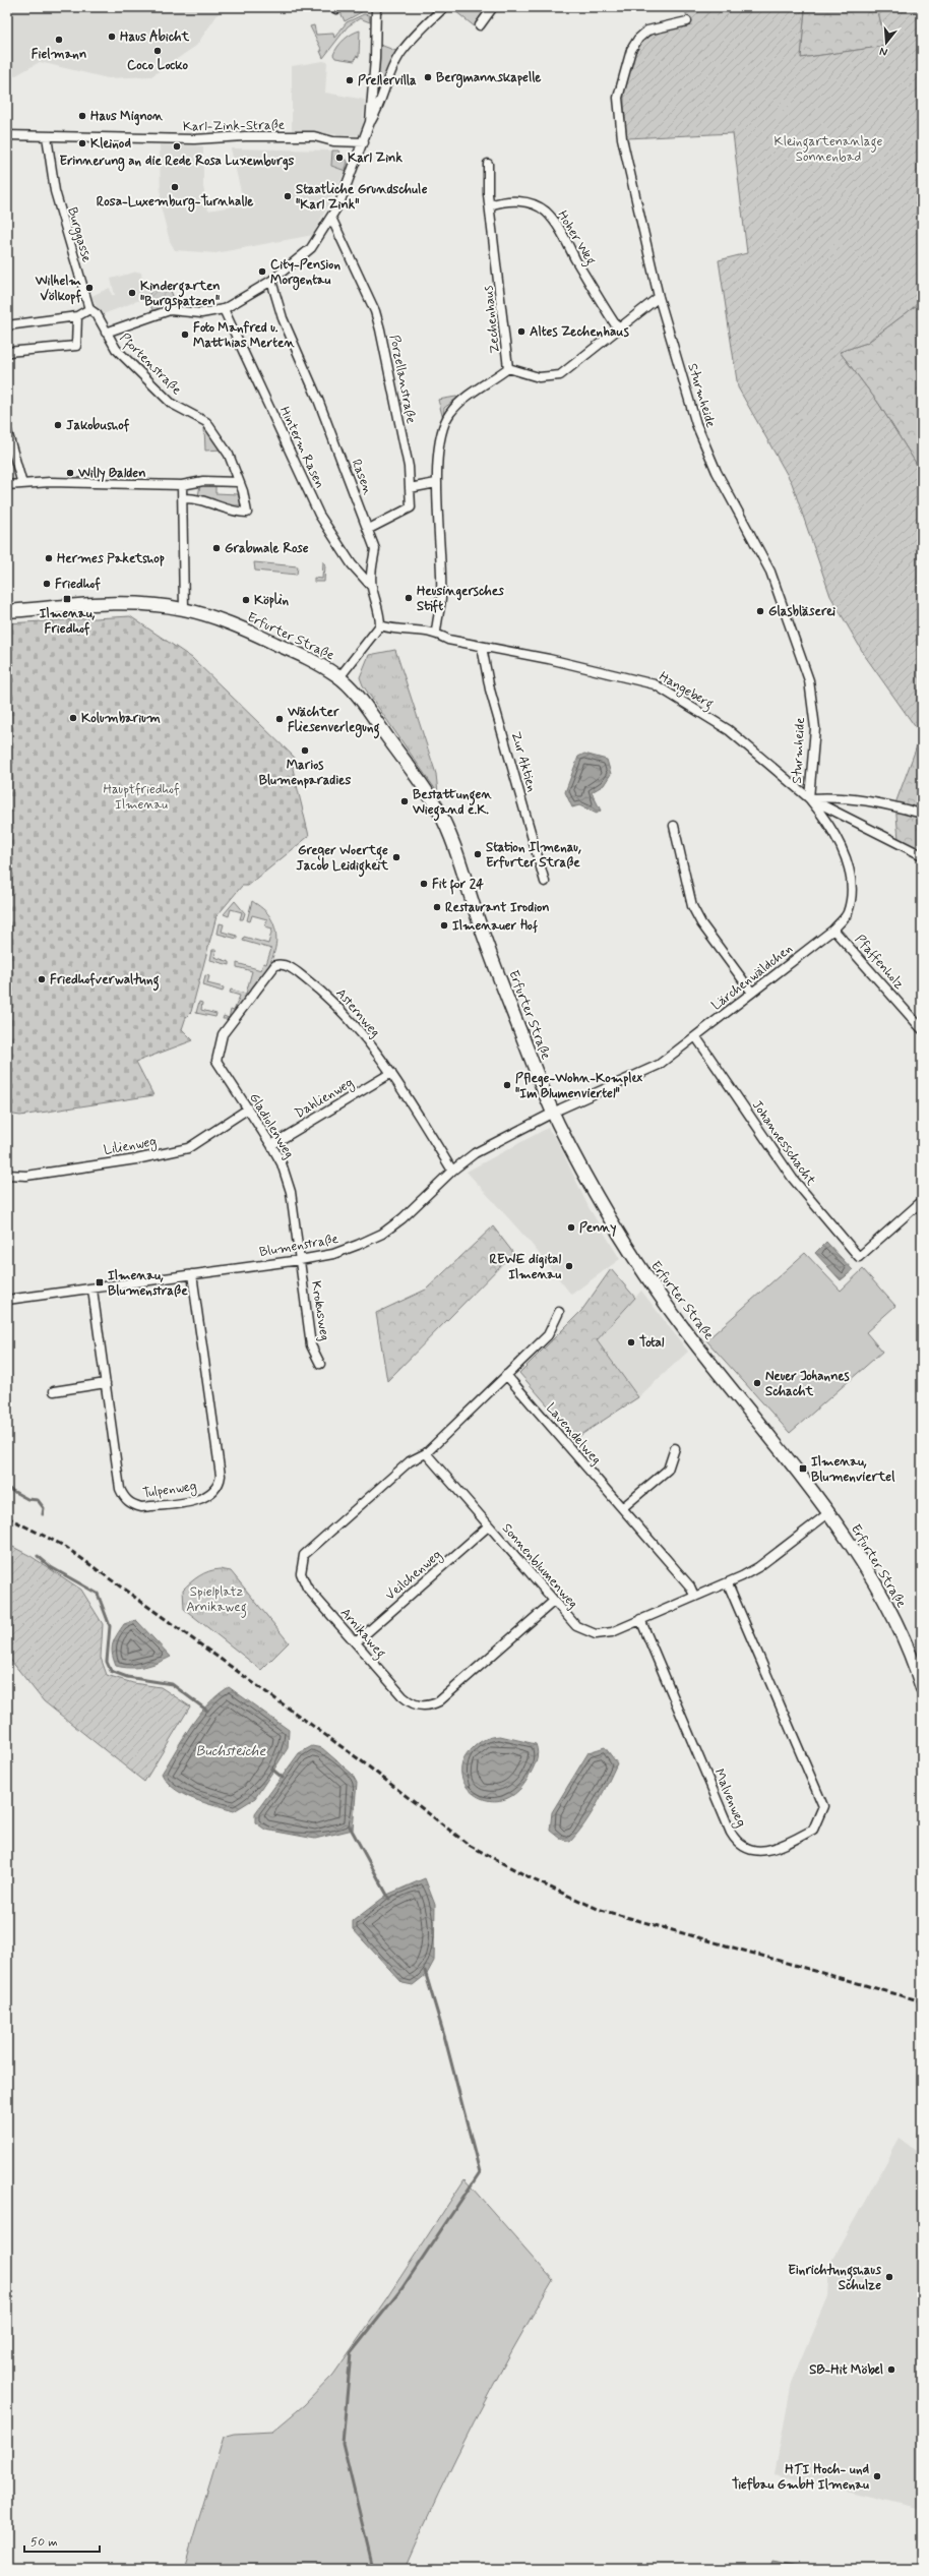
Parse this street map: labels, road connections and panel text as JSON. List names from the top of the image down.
{
  "streets": {
    "main road": ["Erfurter Straße"],
    "street": [
      "Karl-Zink-Straße",
      "Burggasse",
      "Hoher Weg",
      "Zechenhaus",
      "Pfortenstraße",
      "Porzellanstraße",
      "Sturmheide",
      "Hinterm Rasen",
      "Rasen",
      "Hangeberg",
      "Zur Aktien",
      "Pfaffenholz",
      "Lärchenwäldchen",
      "Asternweg",
      "Dahlienweg",
      "Gladiolenweg",
      "Johannesschacht",
      "Lilienweg",
      "Blumenstraße",
      "Krokusweg",
      "Lavendelweg",
      "Tulpenweg",
      "Sonnenblumenweg",
      "Veilchenweg",
      "Arnikaweg",
      "Malvenweg"
    ]
  },
  "crossings": [
    ["Karl-Zink-Straße", "Burggasse"],
    ["Burggasse", "Pfortenstraße"],
    ["Hoher Weg", "Zechenhaus"],
    ["Zechenhaus", "Sturmheide"],
    ["Porzellanstraße", "Rasen"],
    ["Sturmheide", "Hangeberg"],
    ["Sturmheide", "Lärchenwäldchen"],
    ["Hinterm Rasen", "Rasen"],
    ["Rasen", "Hangeberg"],
    ["Erfurter Straße", "Lärchenwäldchen"],
    ["Erfurter Straße", "Blumenstraße"],
    ["Erfurter Straße", "Sonnenblumenweg"],
    ["Hangeberg", "Zur Aktien"],
    ["Hangeberg", "Lärchenwäldchen"],
    ["Pfaffenholz", "Lärchenwäldchen"],
    ["Lärchenwäldchen", "Johannesschacht"],
    ["Lärchenwäldchen", "Blumenstraße"],
    ["Asternweg", "Dahlienweg"],
    ["Asternweg", "Gladiolenweg"],
    ["Asternweg", "Blumenstraße"],
    ["Dahlienweg", "Gladiolenweg"],
    ["Gladiolenweg", "Lilienweg"],
    ["Gladiolenweg", "Blumenstraße"],
    ["Gladiolenweg", "Krokusweg"],
    ["Blumenstraße", "Krokusweg"],
    ["Blumenstraße", "Tulpenweg"],
    ["Lavendelweg", "Sonnenblumenweg"],
    ["Sonnenblumenweg", "Veilchenweg"],
    ["Sonnenblumenweg", "Arnikaweg"],
    ["Sonnenblumenweg", "Malvenweg"],
    ["Veilchenweg", "Arnikaweg"]
  ],
  "water": ["Buchsteiche"],
  "parks": ["Kleingartenanlage Sonnenbad", "Hauptfriedhof Ilmenau", "Spielplatz Arnikaweg"],
  "places": {
    "other": [
      "Haus Abicht",
      "Fielmann",
      "Coco Locko",
      "Bergmannskapelle",
      "Prellervilla",
      "Haus Mignon",
      "Kleinod",
      "Erinnerung an die Rede Rosa Luxemburgs",
      "Karl Zink",
      "Rosa-Luxemburg-Turnhalle",
      "Staatliche Grundschule \"Karl Zink\"",
      "City-Pension Morgentau",
      "Wilhelm Völkopf",
      "Kindergarten \"Burgspatzen\"",
      "Altes Zechenhaus",
      "Foto Manfred u. Matthias Merten",
      "Jakobushof",
      "Willy Balden",
      "Grabmale Rose",
      "Hermes Paketshop",
      "Friedhof",
      "Heusingersches Stift",
      "Köplin",
      "Glasbläserei",
      "Kolumbarium",
      "Wächter Fliesenverlegung",
      "Marios Blumenparadies",
      "Bestattungen Wiegand e.K.",
      "Station Ilmenau, Erfurter Straße",
      "Greger Woertge Jacob Leidigkeit",
      "Fit for 24",
      "Restaurant Irodion",
      "Ilmenauer Hof",
      "Friedhofverwaltung",
      "Pflege-Wohn-Komplex \"Im Blumenviertel\"",
      "Penny",
      "REWE digital Ilmenau",
      "Total",
      "Neuer Johannes Schacht",
      "Einrichtungshaus Schulze",
      "SB-Hit Möbel",
      "HTI Hoch- und Tiefbau GmbH Ilmenau"
    ],
    "transit": ["Ilmenau, Friedhof", "Ilmenau, Blumenstraße", "Ilmenau, Blumenviertel"]
  },
  "scale_bar": "50 m",
  "north": "bottom"
}
